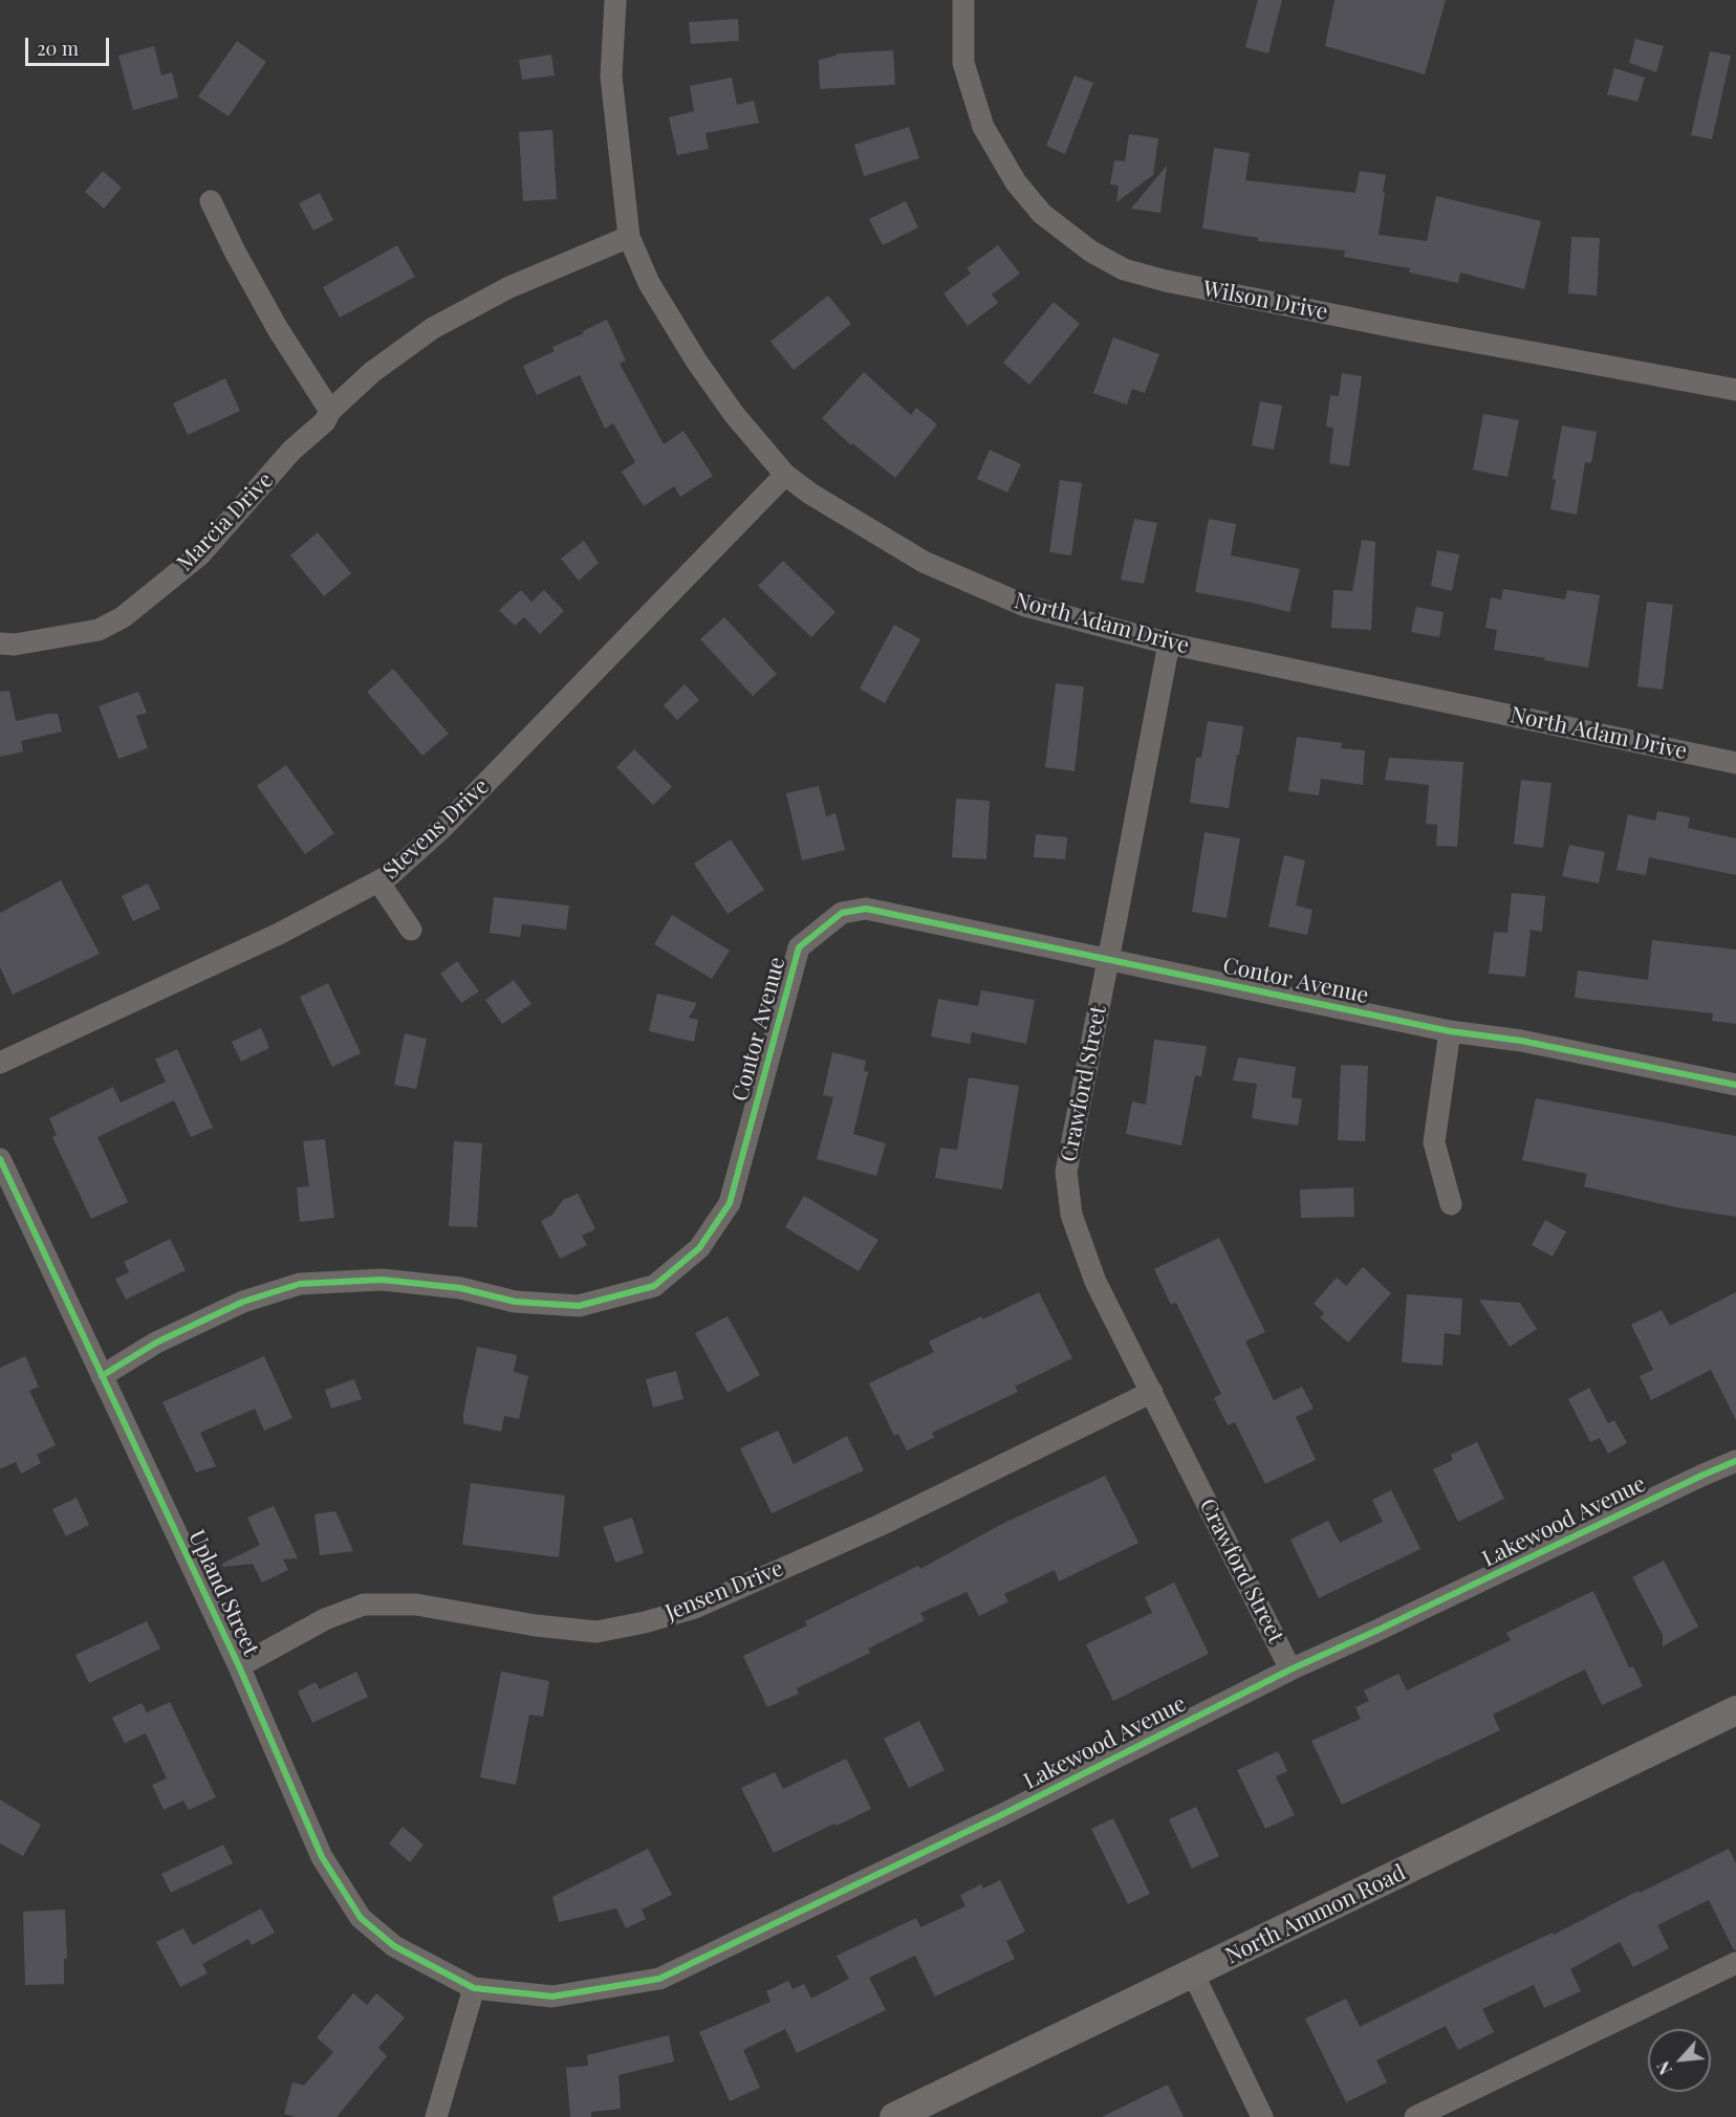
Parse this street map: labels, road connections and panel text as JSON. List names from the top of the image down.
{
  "streets": {
    "main road": ["North Ammon Road"],
    "street": [
      "Wilson Drive",
      "Marcia Drive",
      "North Adam Drive",
      "Stevens Drive",
      "Contor Avenue",
      "Crawford Street",
      "Lakewood Avenue",
      "Jensen Drive",
      "Upland Street"
    ]
  },
  "crossings": [
    ["Marcia Drive", "North Adam Drive"],
    ["North Adam Drive", "Stevens Drive"],
    ["North Adam Drive", "Crawford Street"],
    ["Contor Avenue", "Crawford Street"],
    ["Contor Avenue", "Upland Street"],
    ["Crawford Street", "Lakewood Avenue"],
    ["Crawford Street", "Jensen Drive"],
    ["Lakewood Avenue", "Upland Street"],
    ["Jensen Drive", "Upland Street"]
  ],
  "scale_bar": "20 m",
  "north": "bottom left"
}
